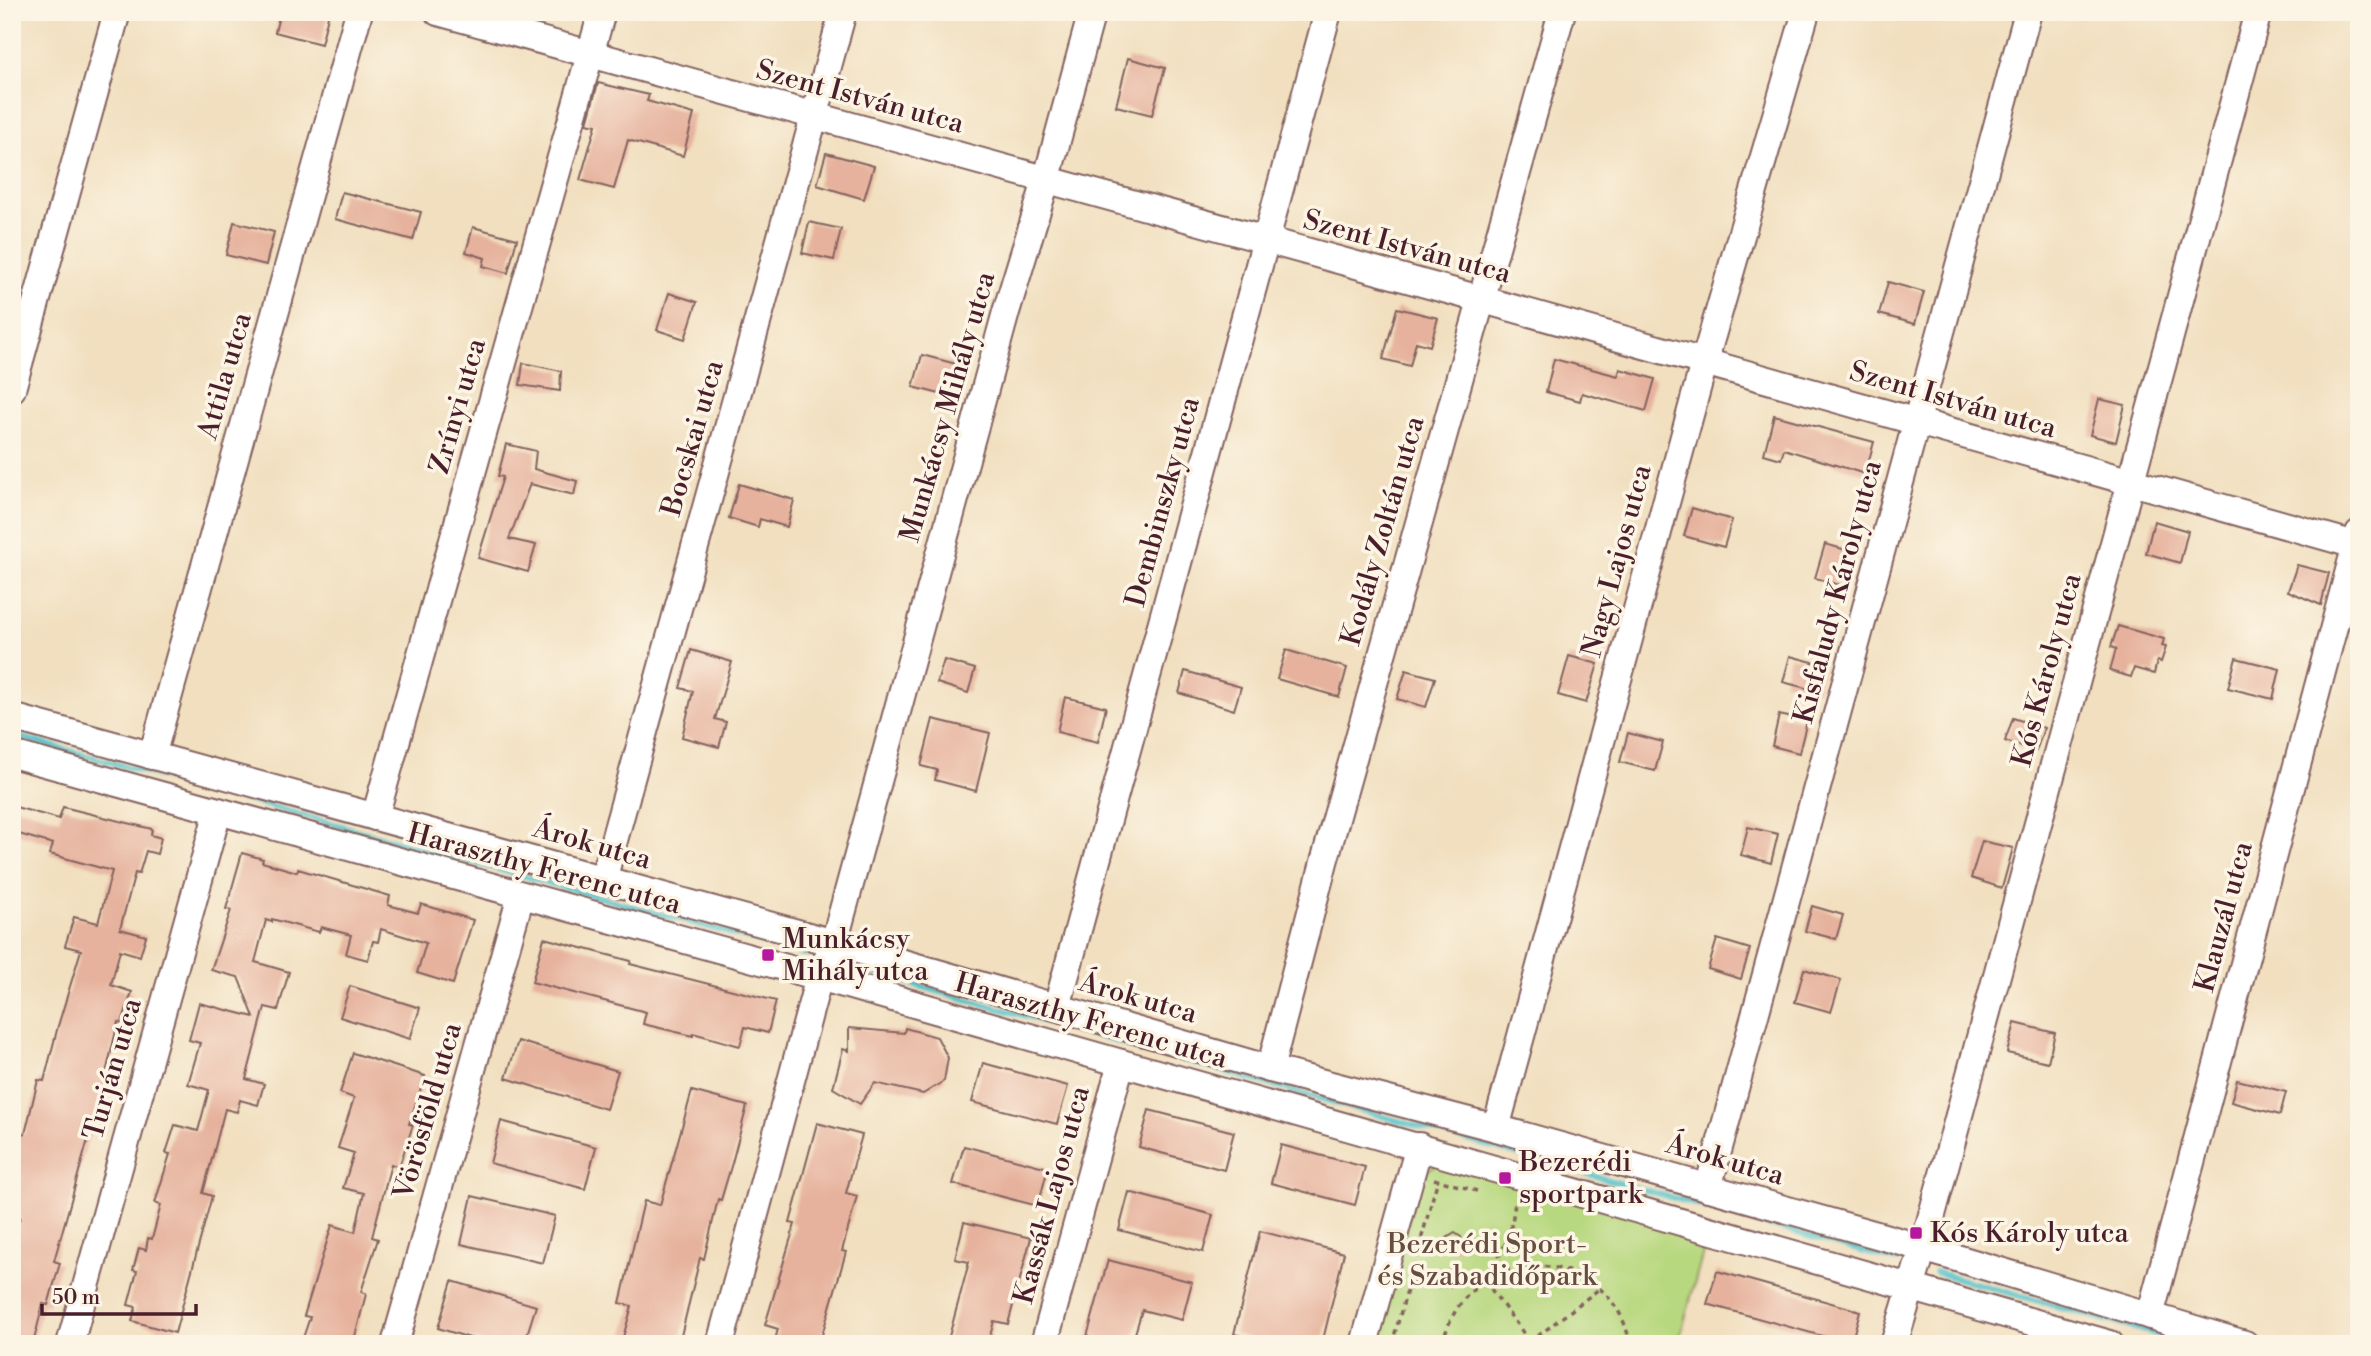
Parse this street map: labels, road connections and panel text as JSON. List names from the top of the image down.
{
  "streets": {
    "street": [
      "Szent István utca",
      "Attila utca",
      "Zrínyi utca",
      "Munkácsy Mihály utca",
      "Bocskai utca",
      "Dembinszky utca",
      "Kodály Zoltán utca",
      "Nagy Lajos utca",
      "Kisfaludy Károly utca",
      "Kós Károly utca",
      "Árok utca",
      "Haraszthy Ferenc utca",
      "Klauzál utca",
      "Turján utca",
      "Vörösföld utca",
      "Kassák Lajos utca"
    ]
  },
  "crossings": [
    ["Szent István utca", "Zrínyi utca"],
    ["Szent István utca", "Munkácsy Mihály utca"],
    ["Szent István utca", "Bocskai utca"],
    ["Szent István utca", "Dembinszky utca"],
    ["Szent István utca", "Kodály Zoltán utca"],
    ["Szent István utca", "Nagy Lajos utca"],
    ["Szent István utca", "Kisfaludy Károly utca"],
    ["Szent István utca", "Kós Károly utca"],
    ["Szent István utca", "Klauzál utca"],
    ["Attila utca", "Árok utca"],
    ["Zrínyi utca", "Árok utca"],
    ["Munkácsy Mihály utca", "Árok utca"],
    ["Munkácsy Mihály utca", "Haraszthy Ferenc utca"],
    ["Bocskai utca", "Árok utca"],
    ["Dembinszky utca", "Árok utca"],
    ["Kodály Zoltán utca", "Árok utca"],
    ["Nagy Lajos utca", "Árok utca"],
    ["Kisfaludy Károly utca", "Árok utca"],
    ["Kós Károly utca", "Árok utca"],
    ["Kós Károly utca", "Haraszthy Ferenc utca"],
    ["Árok utca", "Klauzál utca"],
    ["Haraszthy Ferenc utca", "Turján utca"],
    ["Haraszthy Ferenc utca", "Vörösföld utca"],
    ["Haraszthy Ferenc utca", "Kassák Lajos utca"]
  ],
  "parks": ["Bezerédi Sport- és Szabadidőpark"],
  "places": {
    "transit": ["Munkácsy Mihály utca", "Bezerédi sportpark", "Kós Károly utca"]
  },
  "scale_bar": "50 m"
}
